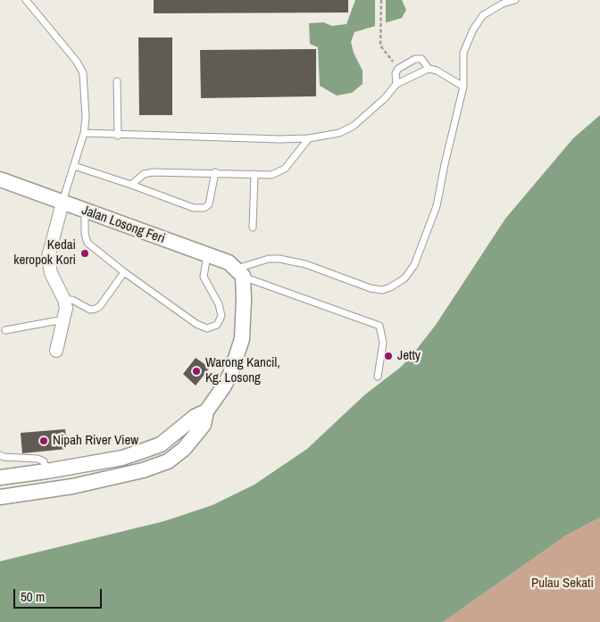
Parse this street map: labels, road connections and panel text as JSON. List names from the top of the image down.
{
  "streets": {
    "street": ["Jalan Losong Feri"]
  },
  "parks": ["Pulau Sekati"],
  "places": [
    "Kedai keropok Kori",
    "Jetty",
    "Warong Kancil, Kg. Losong",
    "Nipah River View"
  ],
  "scale_bar": "50 m"
}
